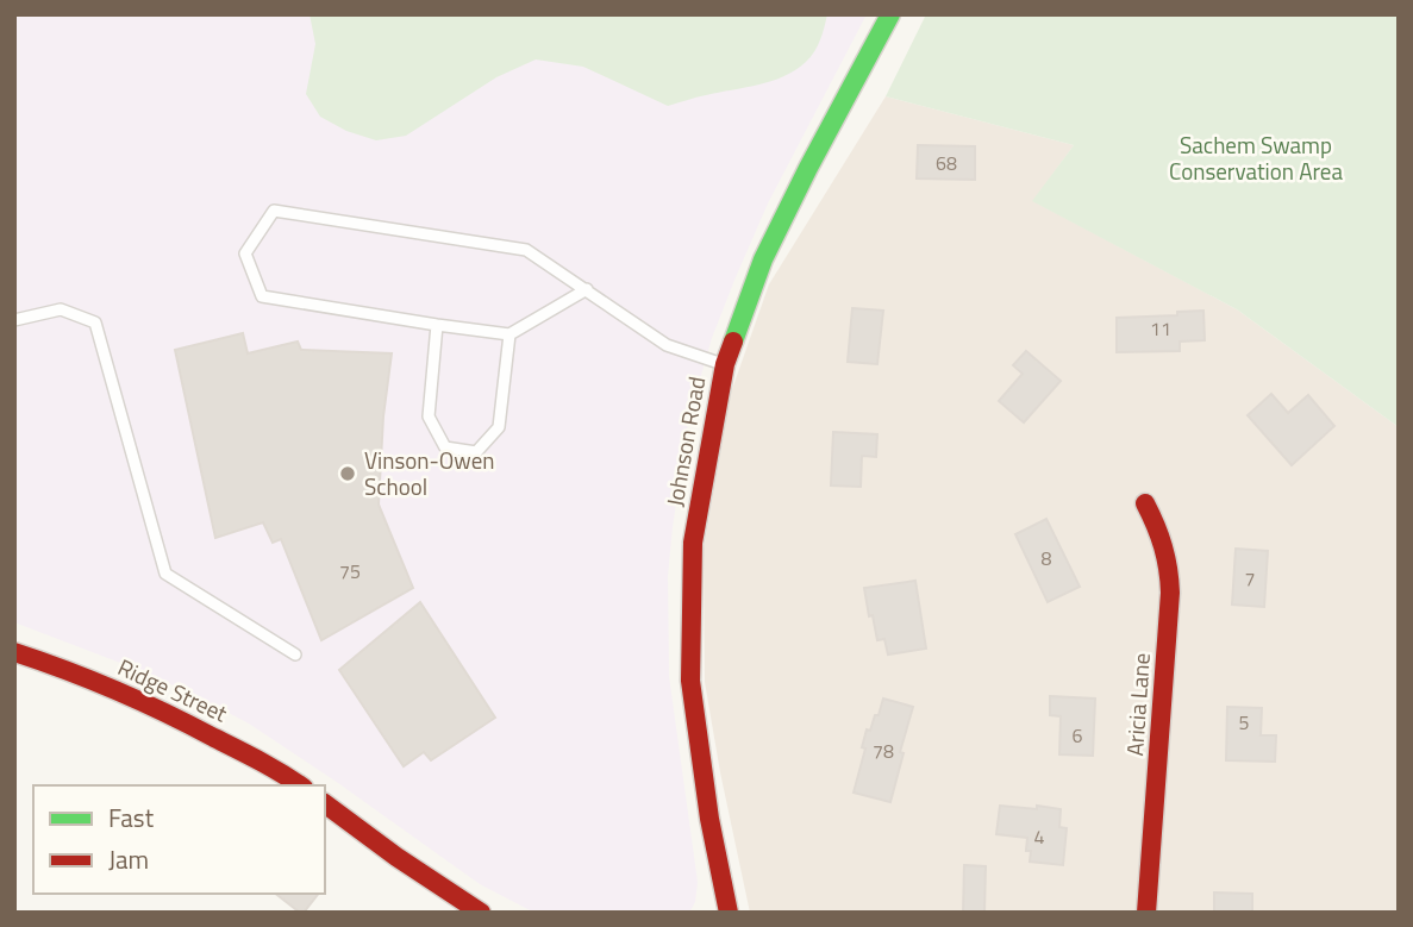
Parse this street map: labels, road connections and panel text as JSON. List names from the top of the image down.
{
  "streets": {
    "street": ["Johnson Road", "Ridge Street", "Aricia Lane"]
  },
  "parks": ["Sachem Swamp Conservation Area"],
  "places": ["Vinson-Owen School"],
  "house_numbers": [
    "68",
    "11",
    "8",
    "75",
    "7",
    "5",
    "6",
    "78",
    "4"
  ],
  "legend": ["Fast", "Jam"]
}
